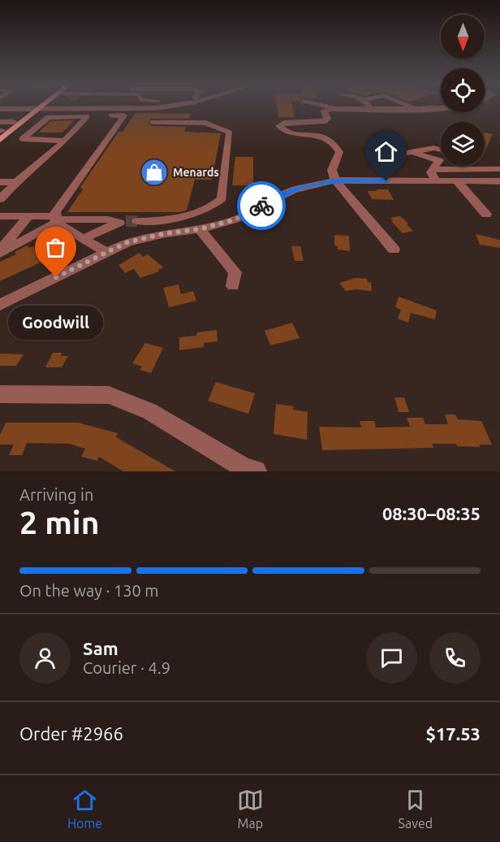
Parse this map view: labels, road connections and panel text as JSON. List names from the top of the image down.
{
  "places": {
    "shop": ["Menards"],
    "other": ["Goodwill"]
  },
  "north": "bottom",
  "page": {
    "bubble": "Goodwill",
    "heading": ["2 min", "Arriving in", "08:30–08:35"],
    "panel": [
      "Sam",
      "Courier · 4.9",
      "Order #2966",
      "$17.53"
    ],
    "bar": "On the way · 130 m",
    "tabs": ["Home", "Map", "Saved"]
  }
}
